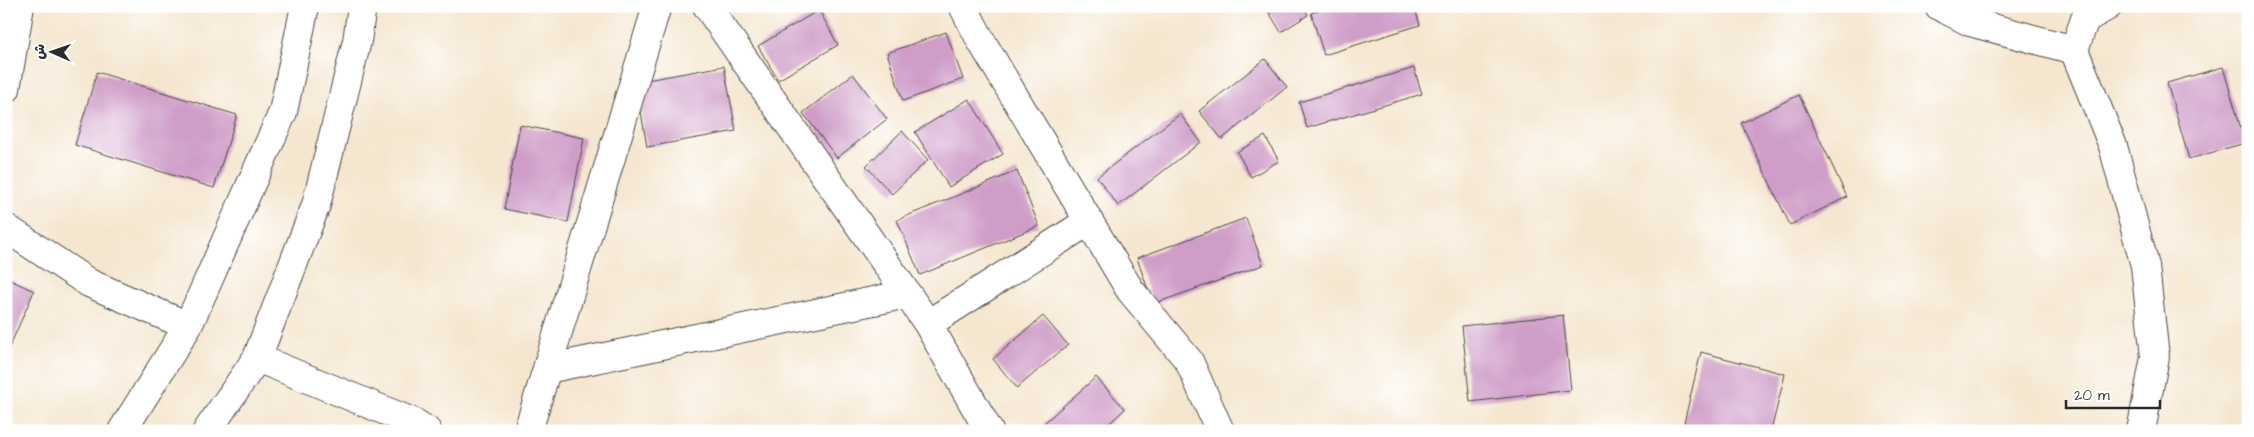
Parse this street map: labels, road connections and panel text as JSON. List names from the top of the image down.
{
  "scale_bar": "20 m",
  "north": "left"
}
